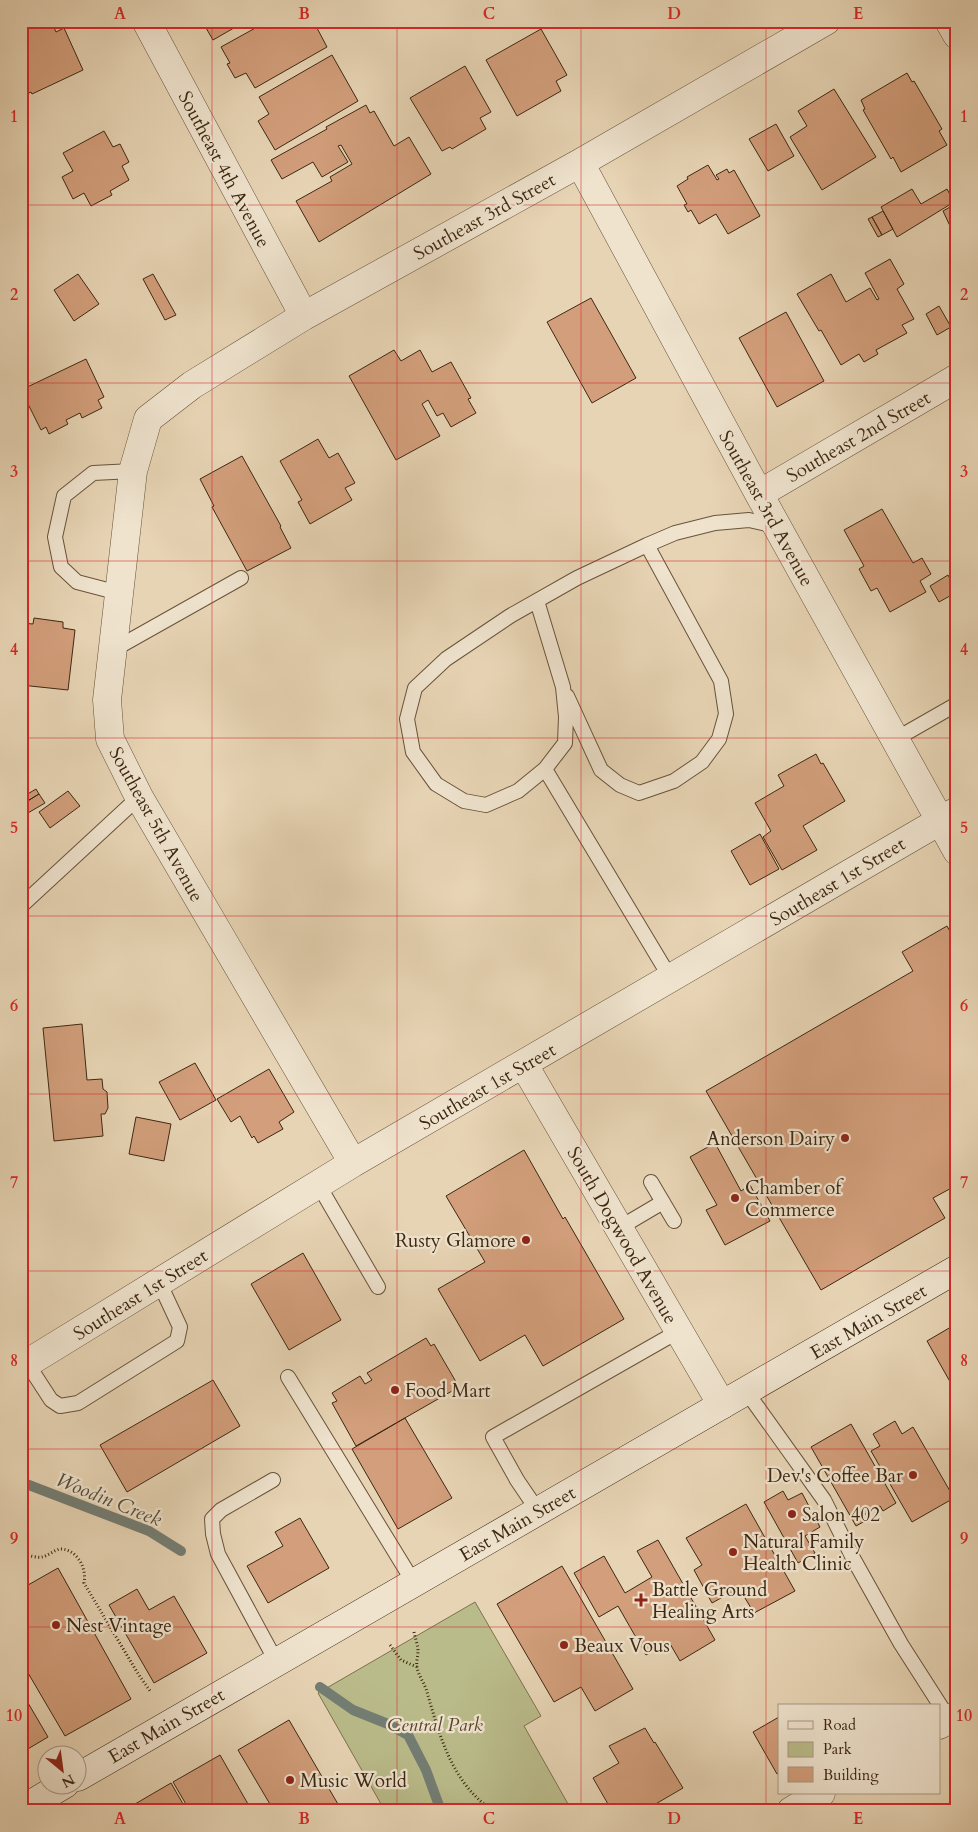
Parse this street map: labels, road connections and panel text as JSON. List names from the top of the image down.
{
  "streets": {
    "street": [
      "Southeast 4th Avenue",
      "Southeast 3rd Street",
      "Southeast 2nd Street",
      "Southeast 3rd Avenue",
      "Southeast 5th Avenue",
      "Southeast 1st Street",
      "South Dogwood Avenue",
      "East Main Street"
    ]
  },
  "crossings": [
    ["Southeast 4th Avenue", "Southeast 3rd Street"],
    ["Southeast 3rd Street", "Southeast 3rd Avenue"],
    ["Southeast 3rd Street", "Southeast 5th Avenue"],
    ["Southeast 2nd Street", "Southeast 3rd Avenue"],
    ["Southeast 3rd Avenue", "Southeast 1st Street"],
    ["Southeast 5th Avenue", "Southeast 1st Street"],
    ["Southeast 1st Street", "South Dogwood Avenue"],
    ["South Dogwood Avenue", "East Main Street"]
  ],
  "water": ["Woodin Creek"],
  "parks": ["Central Park"],
  "places": {
    "other": [
      "Anderson Dairy",
      "Chamber of Commerce",
      "Rusty Glamore",
      "Food Mart",
      "Dev's Coffee Bar",
      "Salon 402",
      "Natural Family Health Clinic",
      "Nest Vintage",
      "Beaux Vous",
      "Music World"
    ],
    "health": ["Battle Ground Healing Arts"]
  },
  "legend": ["Road", "Park", "Building"],
  "north": "bottom right",
  "grid": {
    "columns": [
      "A",
      "B",
      "C",
      "D",
      "E"
    ],
    "rows": [
      "1",
      "2",
      "3",
      "4",
      "5",
      "6",
      "7",
      "8",
      "9",
      "10"
    ]
  }
}
